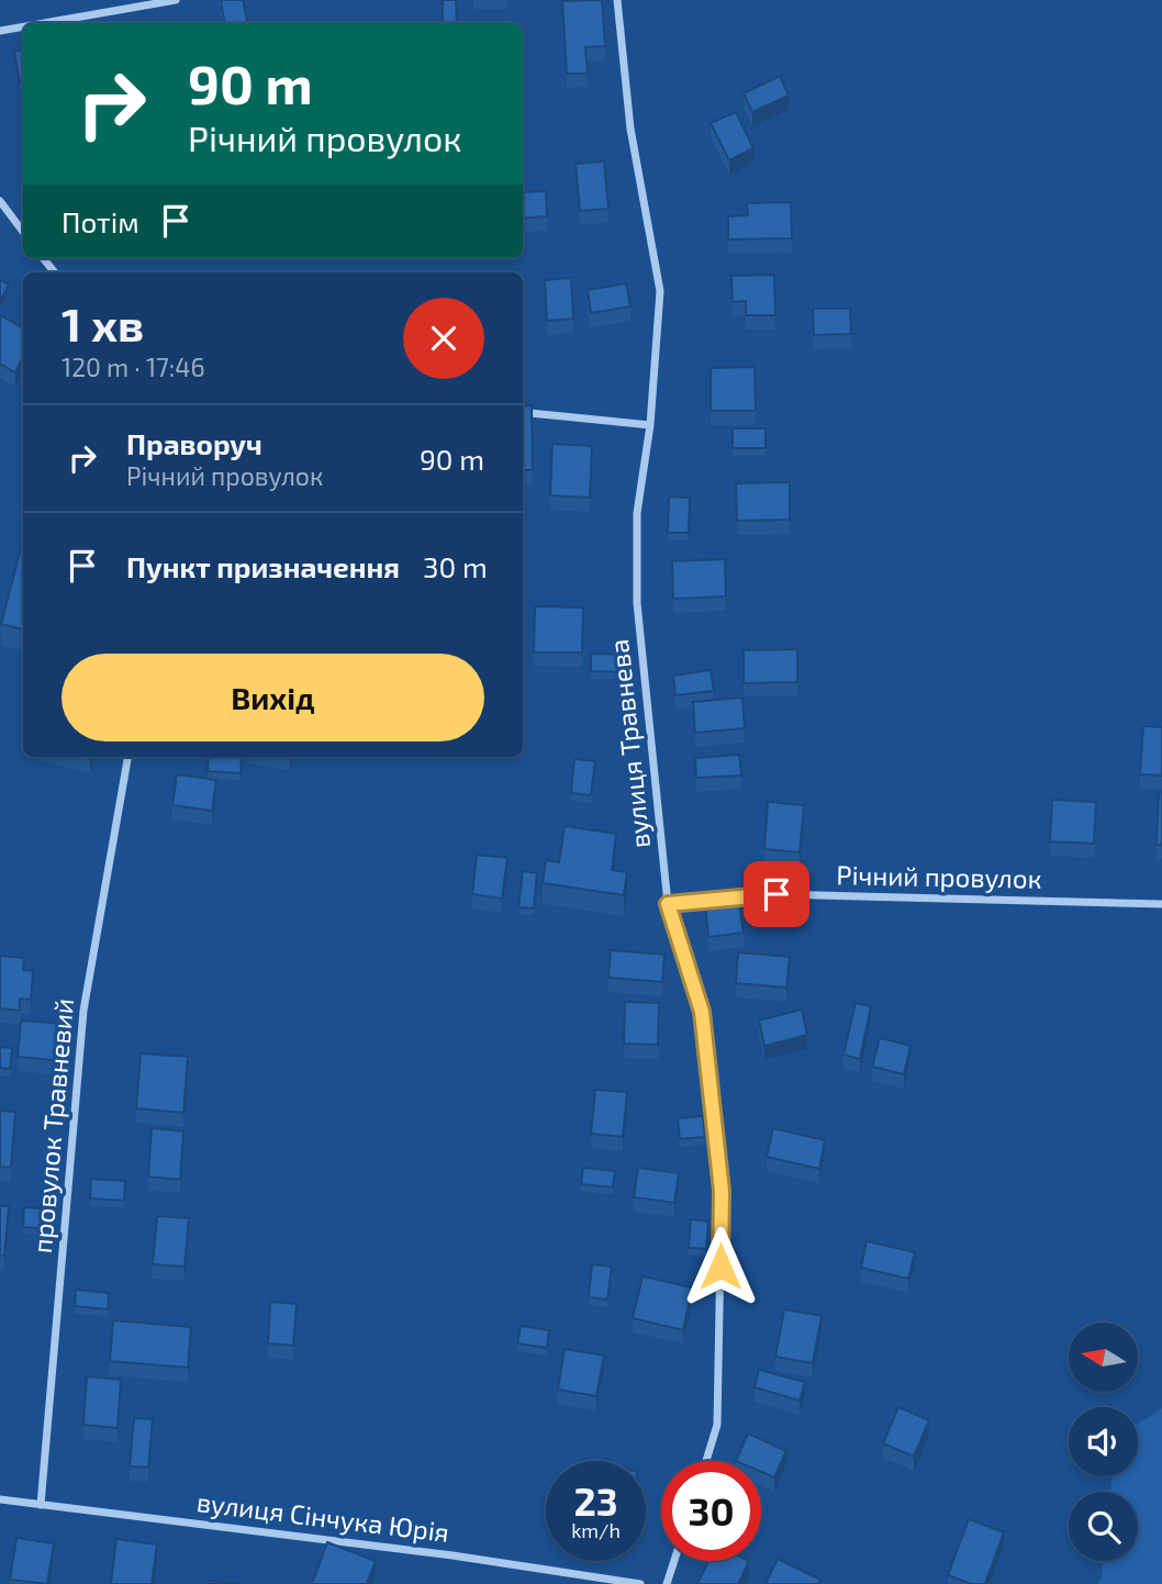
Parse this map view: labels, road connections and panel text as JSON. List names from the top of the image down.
{
  "streets": {
    "street": [
      "вулиця Травнева",
      "Річний провулок",
      "провулок Травневий",
      "вулиця Сінчука Юрія"
    ]
  },
  "crossings": [
    ["вулиця Травнева", "Річний провулок"],
    ["провулок Травневий", "вулиця Сінчука Юрія"]
  ],
  "north": "left",
  "page": {
    "turn": ["90 m", "Річний провулок"],
    "then": "Потім",
    "heading": ["1 хв", "120 m · 17:46"],
    "list": [
      {
        "name": "Праворуч",
        "note": "Річний провулок",
        "value": "90 m"
      },
      {
        "name": "Пункт призначення",
        "value": "30 m"
      }
    ],
    "buttons": "Вихід",
    "speed": "23 km/h",
    "limit": "30"
  }
}
